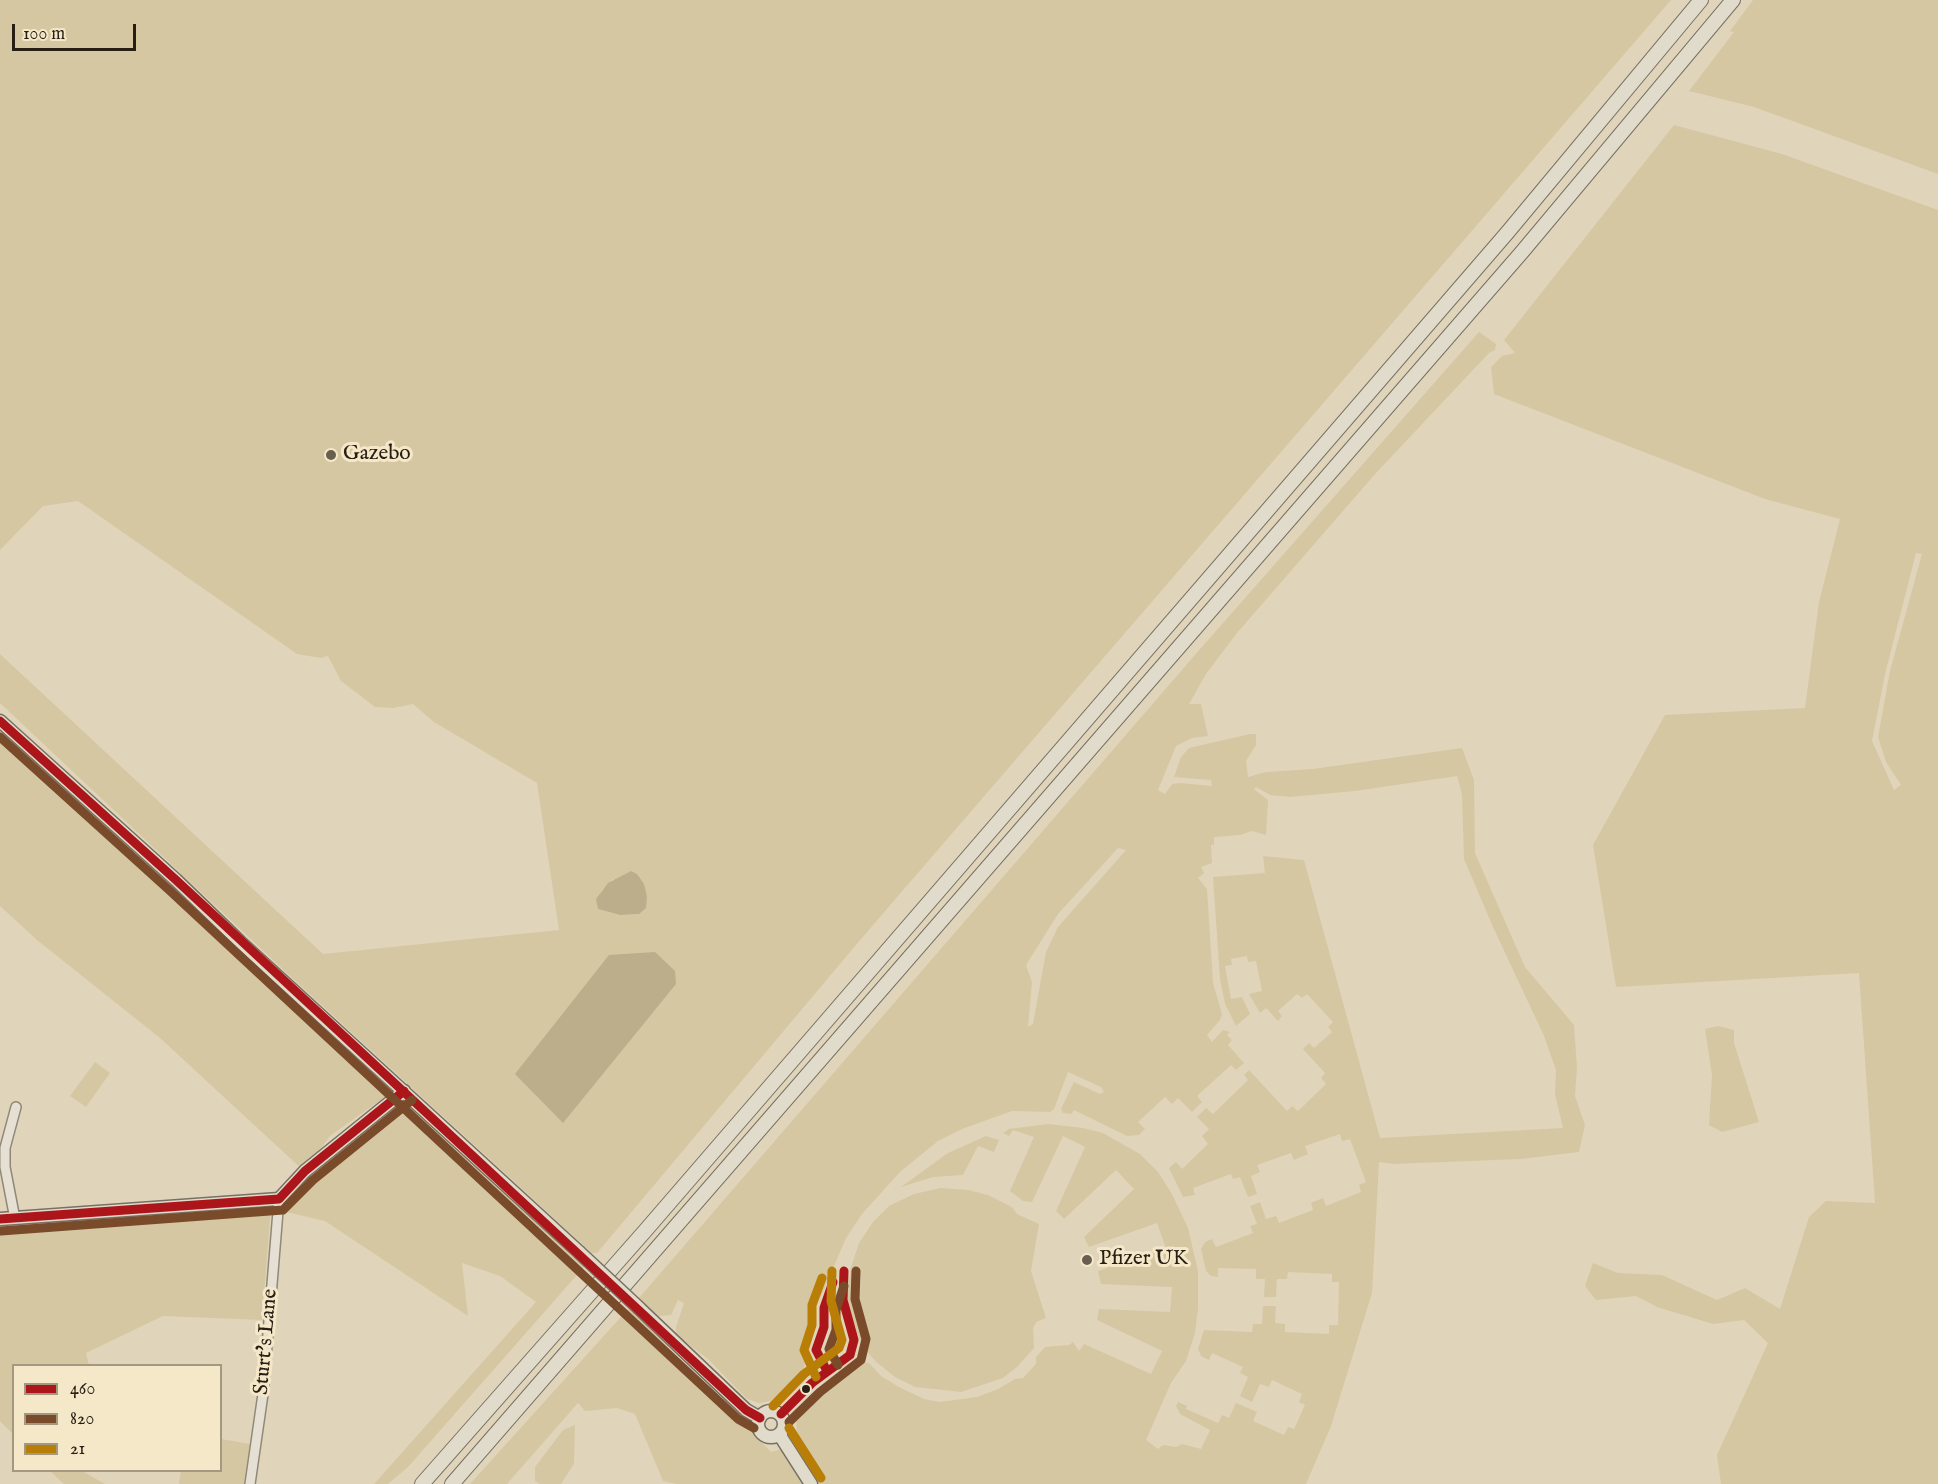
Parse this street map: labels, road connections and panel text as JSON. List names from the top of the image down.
{
  "streets": {
    "street": ["Sturt's Lane"]
  },
  "places": ["Gazebo", "Pfizer UK"],
  "lines": ["transit line 460", "transit line 820", "transit line 21"],
  "legend": ["460", "820", "21"],
  "scale_bar": "100 m"
}
